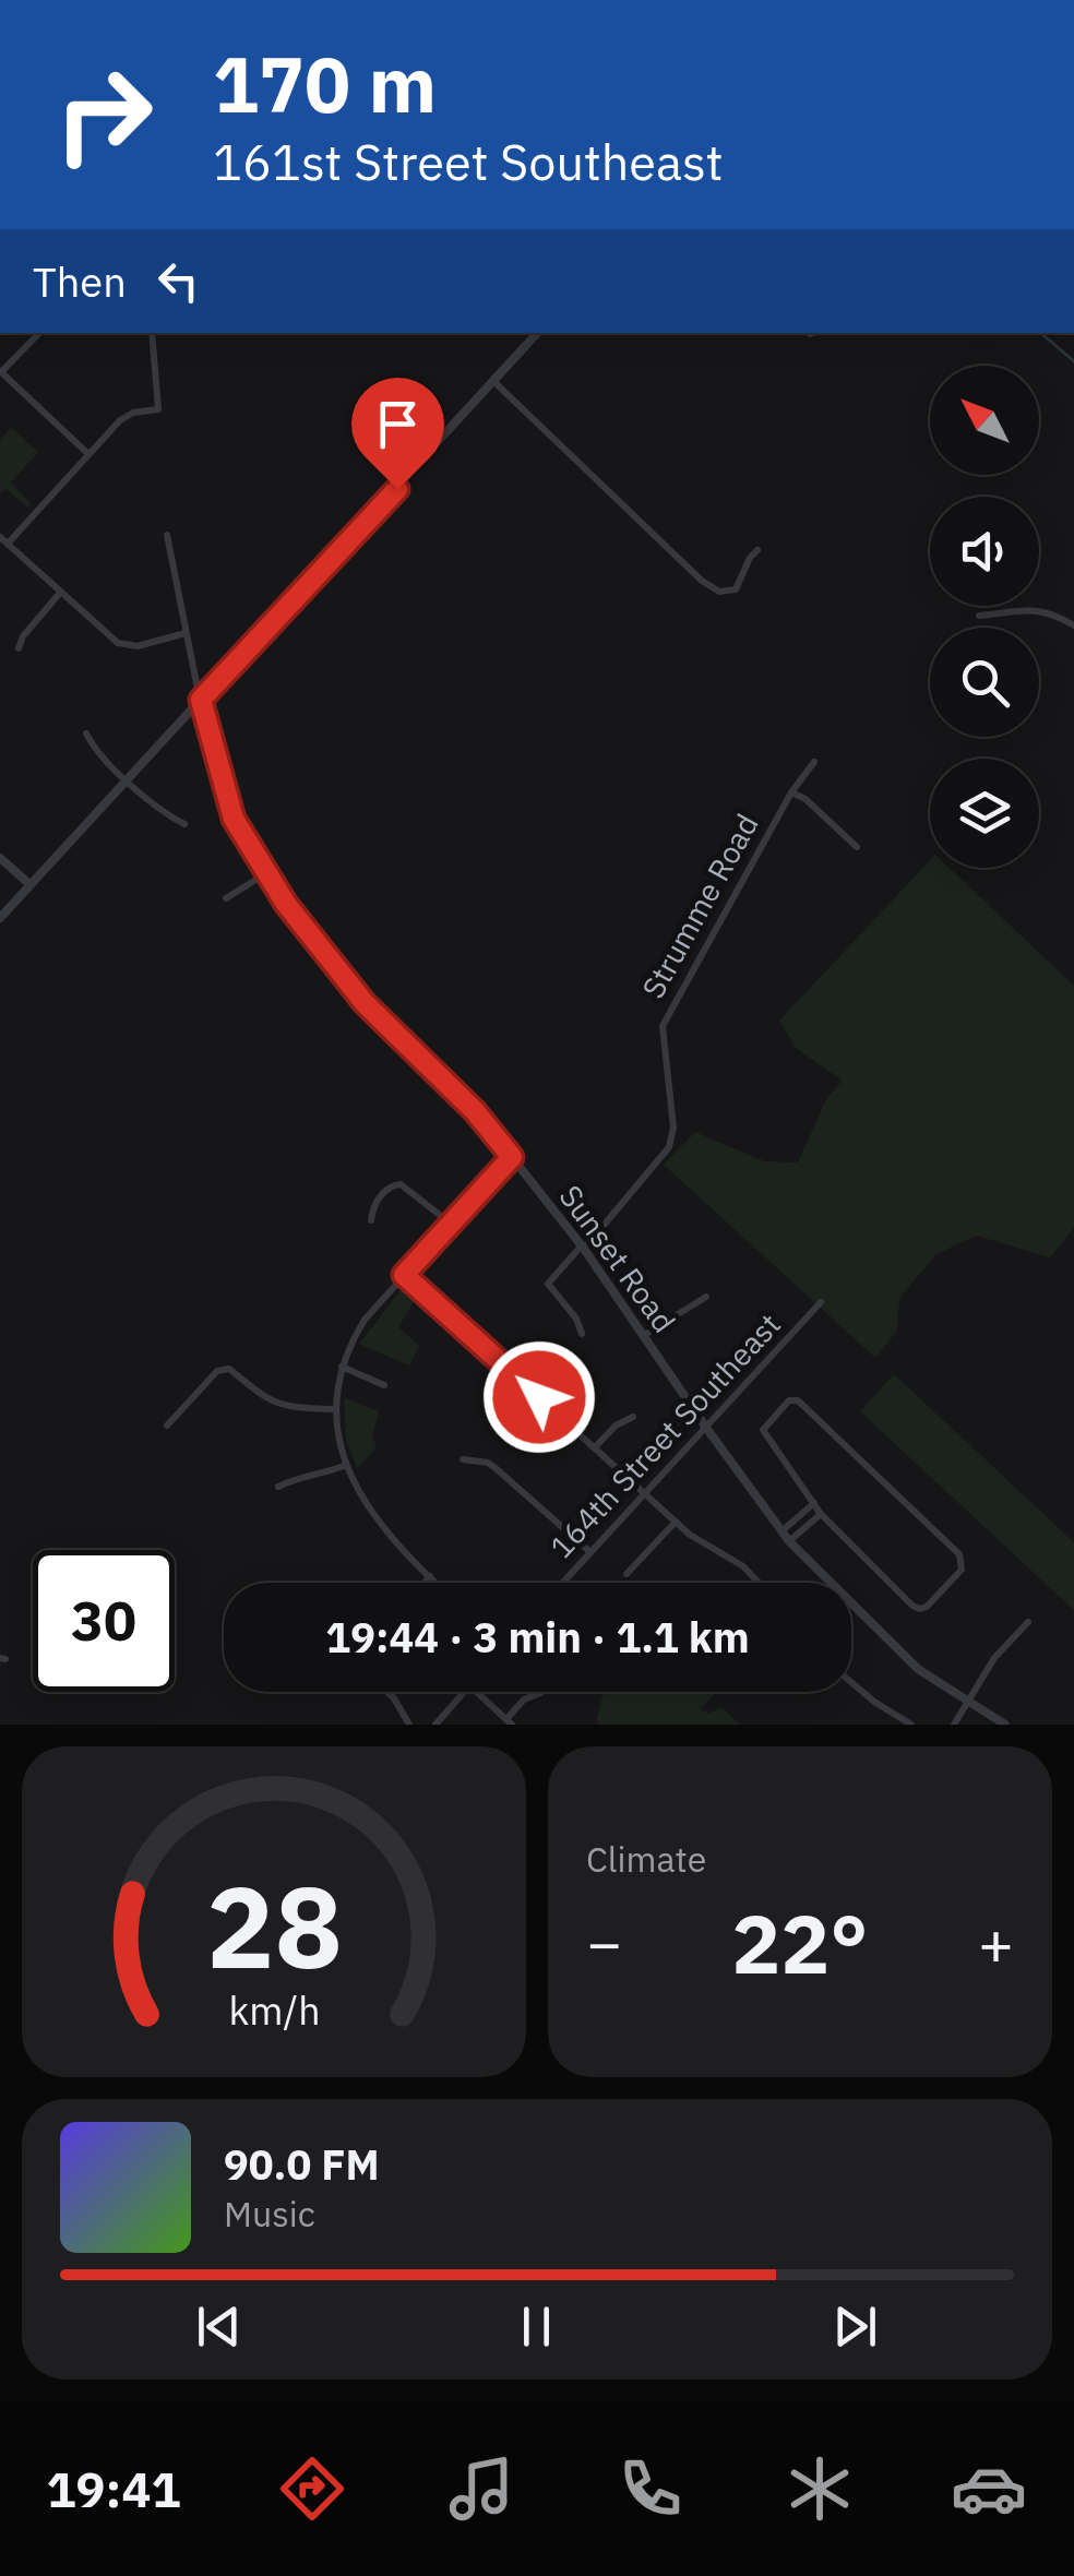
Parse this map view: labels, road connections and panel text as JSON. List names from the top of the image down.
{
  "streets": {
    "street": ["Strumme Road", "Sunset Road", "164th Street Southeast"]
  },
  "crossings": [
    ["Strumme Road", "Sunset Road"],
    ["Sunset Road", "164th Street Southeast"]
  ],
  "north": "top left",
  "page": {
    "turn": ["170 m", "161st Street Southeast"],
    "then": "Then",
    "limit": "30",
    "trip": "19:44 · 3 min · 1.1 km",
    "tile": "Climate",
    "heat": ["−", "22°", "+"],
    "song": ["90.0 FM", "Music"],
    "tabs": "19:41",
    "gauge": ["28", "km/h"]
  }
}
